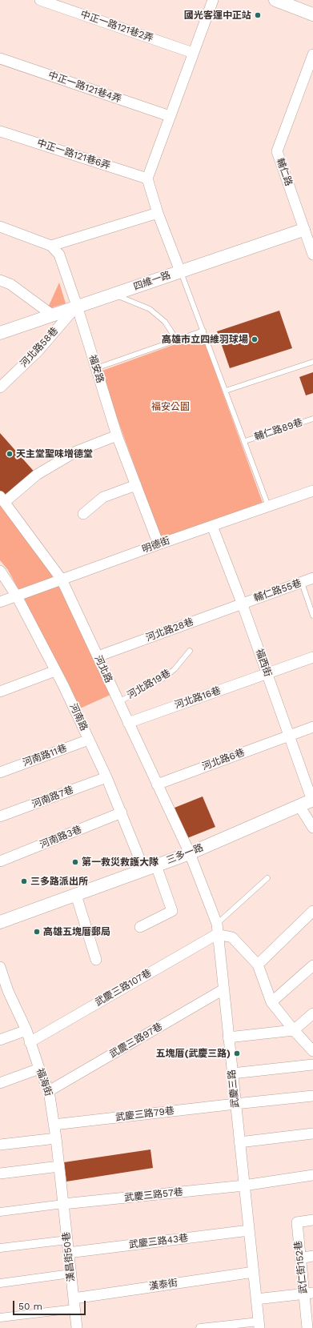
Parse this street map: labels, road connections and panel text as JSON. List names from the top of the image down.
{
  "streets": {
    "street": [
      "中正一路121巷2弄",
      "中正一路121巷4弄",
      "中正一路121巷6弄",
      "輔仁路",
      "四維一路",
      "河北路58巷",
      "福安路",
      "明德街",
      "輔仁路55巷",
      "河北路28巷",
      "福西街",
      "河北路",
      "河北路16巷",
      "河南路",
      "河南路11巷",
      "河北路6巷",
      "河南路7巷",
      "河南路3巷",
      "三多一路",
      "武慶三路107巷",
      "武慶三路97巷",
      "福海街",
      "武慶三路",
      "武慶三路79巷",
      "武慶三路57巷",
      "武慶三路43巷",
      "漢昌街50巷",
      "武仁街152巷",
      "漢泰街"
    ],
    "lane": ["輔仁路89巷", "河北路19巷"]
  },
  "crossings": [
    ["輔仁路", "四維一路"],
    ["四維一路", "河北路58巷"],
    ["四維一路", "福安路"],
    ["河北路58巷", "福安路"],
    ["福安路", "明德街"],
    ["明德街", "福西街"],
    ["明德街", "河北路"],
    ["明德街", "河南路"],
    ["輔仁路55巷", "河北路28巷"],
    ["輔仁路55巷", "福西街"],
    ["河北路28巷", "福西街"],
    ["河北路28巷", "河北路"],
    ["福西街", "河北路16巷"],
    ["福西街", "河北路6巷"],
    ["福西街", "三多一路"],
    ["河北路", "河北路19巷"],
    ["河北路", "河北路16巷"],
    ["河北路", "河北路6巷"],
    ["河北路", "三多一路"],
    ["河北路", "武慶三路"],
    ["河南路", "河南路11巷"],
    ["河南路", "河南路7巷"],
    ["河南路", "河南路3巷"],
    ["河南路", "三多一路"],
    ["三多一路", "武慶三路"],
    ["武慶三路107巷", "福海街"],
    ["武慶三路107巷", "武慶三路"],
    ["武慶三路97巷", "福海街"],
    ["武慶三路97巷", "武慶三路"],
    ["福海街", "武慶三路79巷"],
    ["福海街", "武慶三路57巷"],
    ["福海街", "漢昌街50巷"],
    ["武慶三路", "武慶三路79巷"],
    ["武慶三路", "武慶三路57巷"],
    ["武慶三路", "武慶三路43巷"],
    ["武慶三路", "漢泰街"],
    ["武慶三路57巷", "漢昌街50巷"],
    ["武慶三路43巷", "漢昌街50巷"],
    ["漢昌街50巷", "漢泰街"]
  ],
  "parks": ["福安公園"],
  "places": [
    "國光客運中正站",
    "高雄市立四維羽球場",
    "天主堂聖味增德堂",
    "第一救災救護大隊",
    "三多路派出所",
    "高雄五塊厝郵局",
    "五塊厝(武慶三路)"
  ],
  "scale_bar": "50 m"
}
